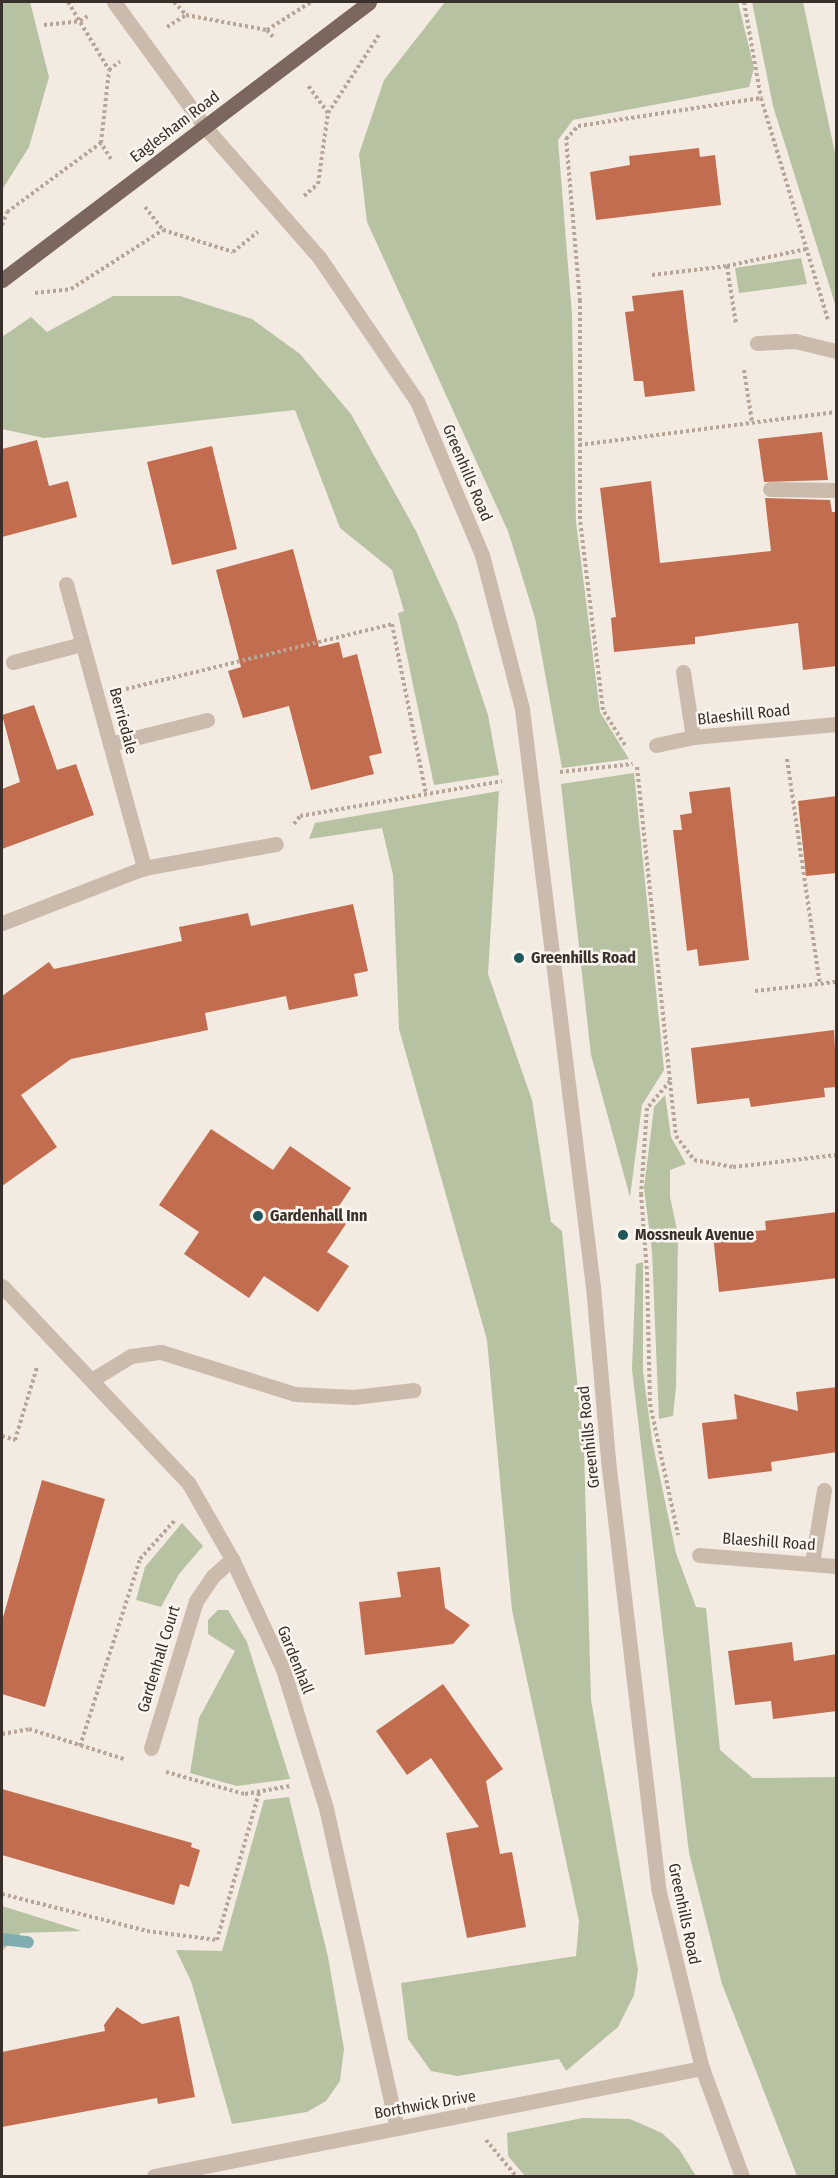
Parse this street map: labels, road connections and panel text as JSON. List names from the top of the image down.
{
  "streets": {
    "main road": ["Eaglesham Road"],
    "street": [
      "Greenhills Road",
      "Blaeshill Road",
      "Berriedale",
      "Gardenhall Court",
      "Gardenhall",
      "Borthwick Drive"
    ]
  },
  "crossings": [
    ["Eaglesham Road", "Greenhills Road"],
    ["Greenhills Road", "Borthwick Drive"],
    ["Gardenhall Court", "Gardenhall"],
    ["Gardenhall", "Borthwick Drive"]
  ],
  "places": ["Greenhills Road", "Gardenhall Inn", "Mossneuk Avenue"]
}
